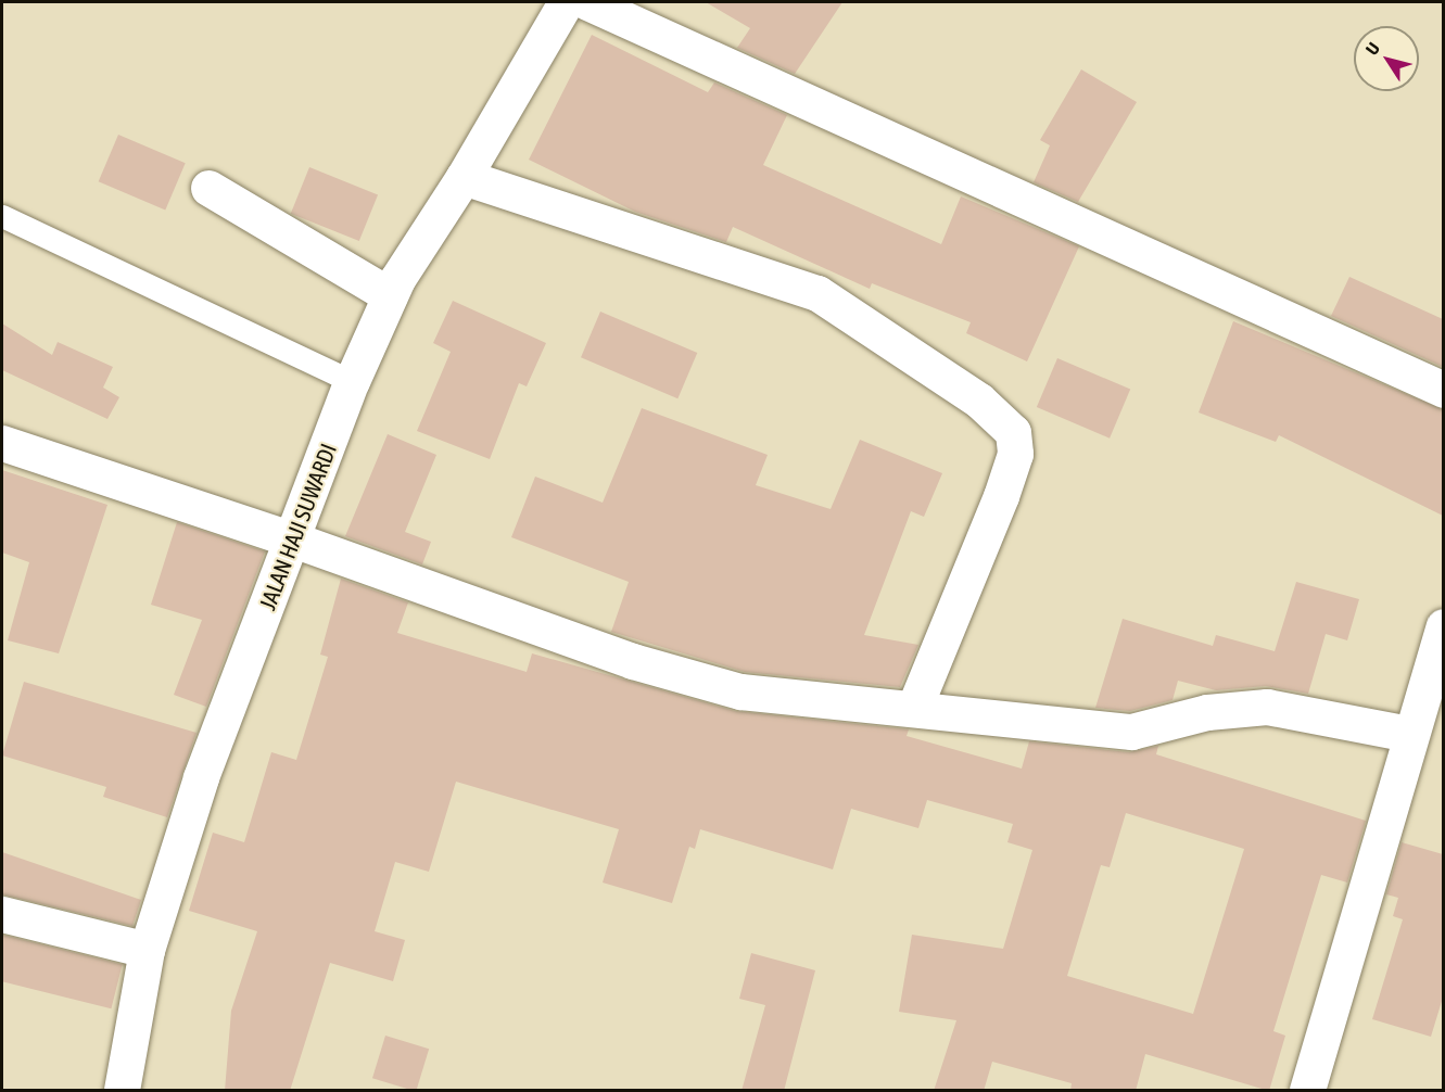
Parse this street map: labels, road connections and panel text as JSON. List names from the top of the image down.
{
  "streets": {
    "street": ["JALAN HAJI SUWARDI"]
  },
  "north": "top left"
}
